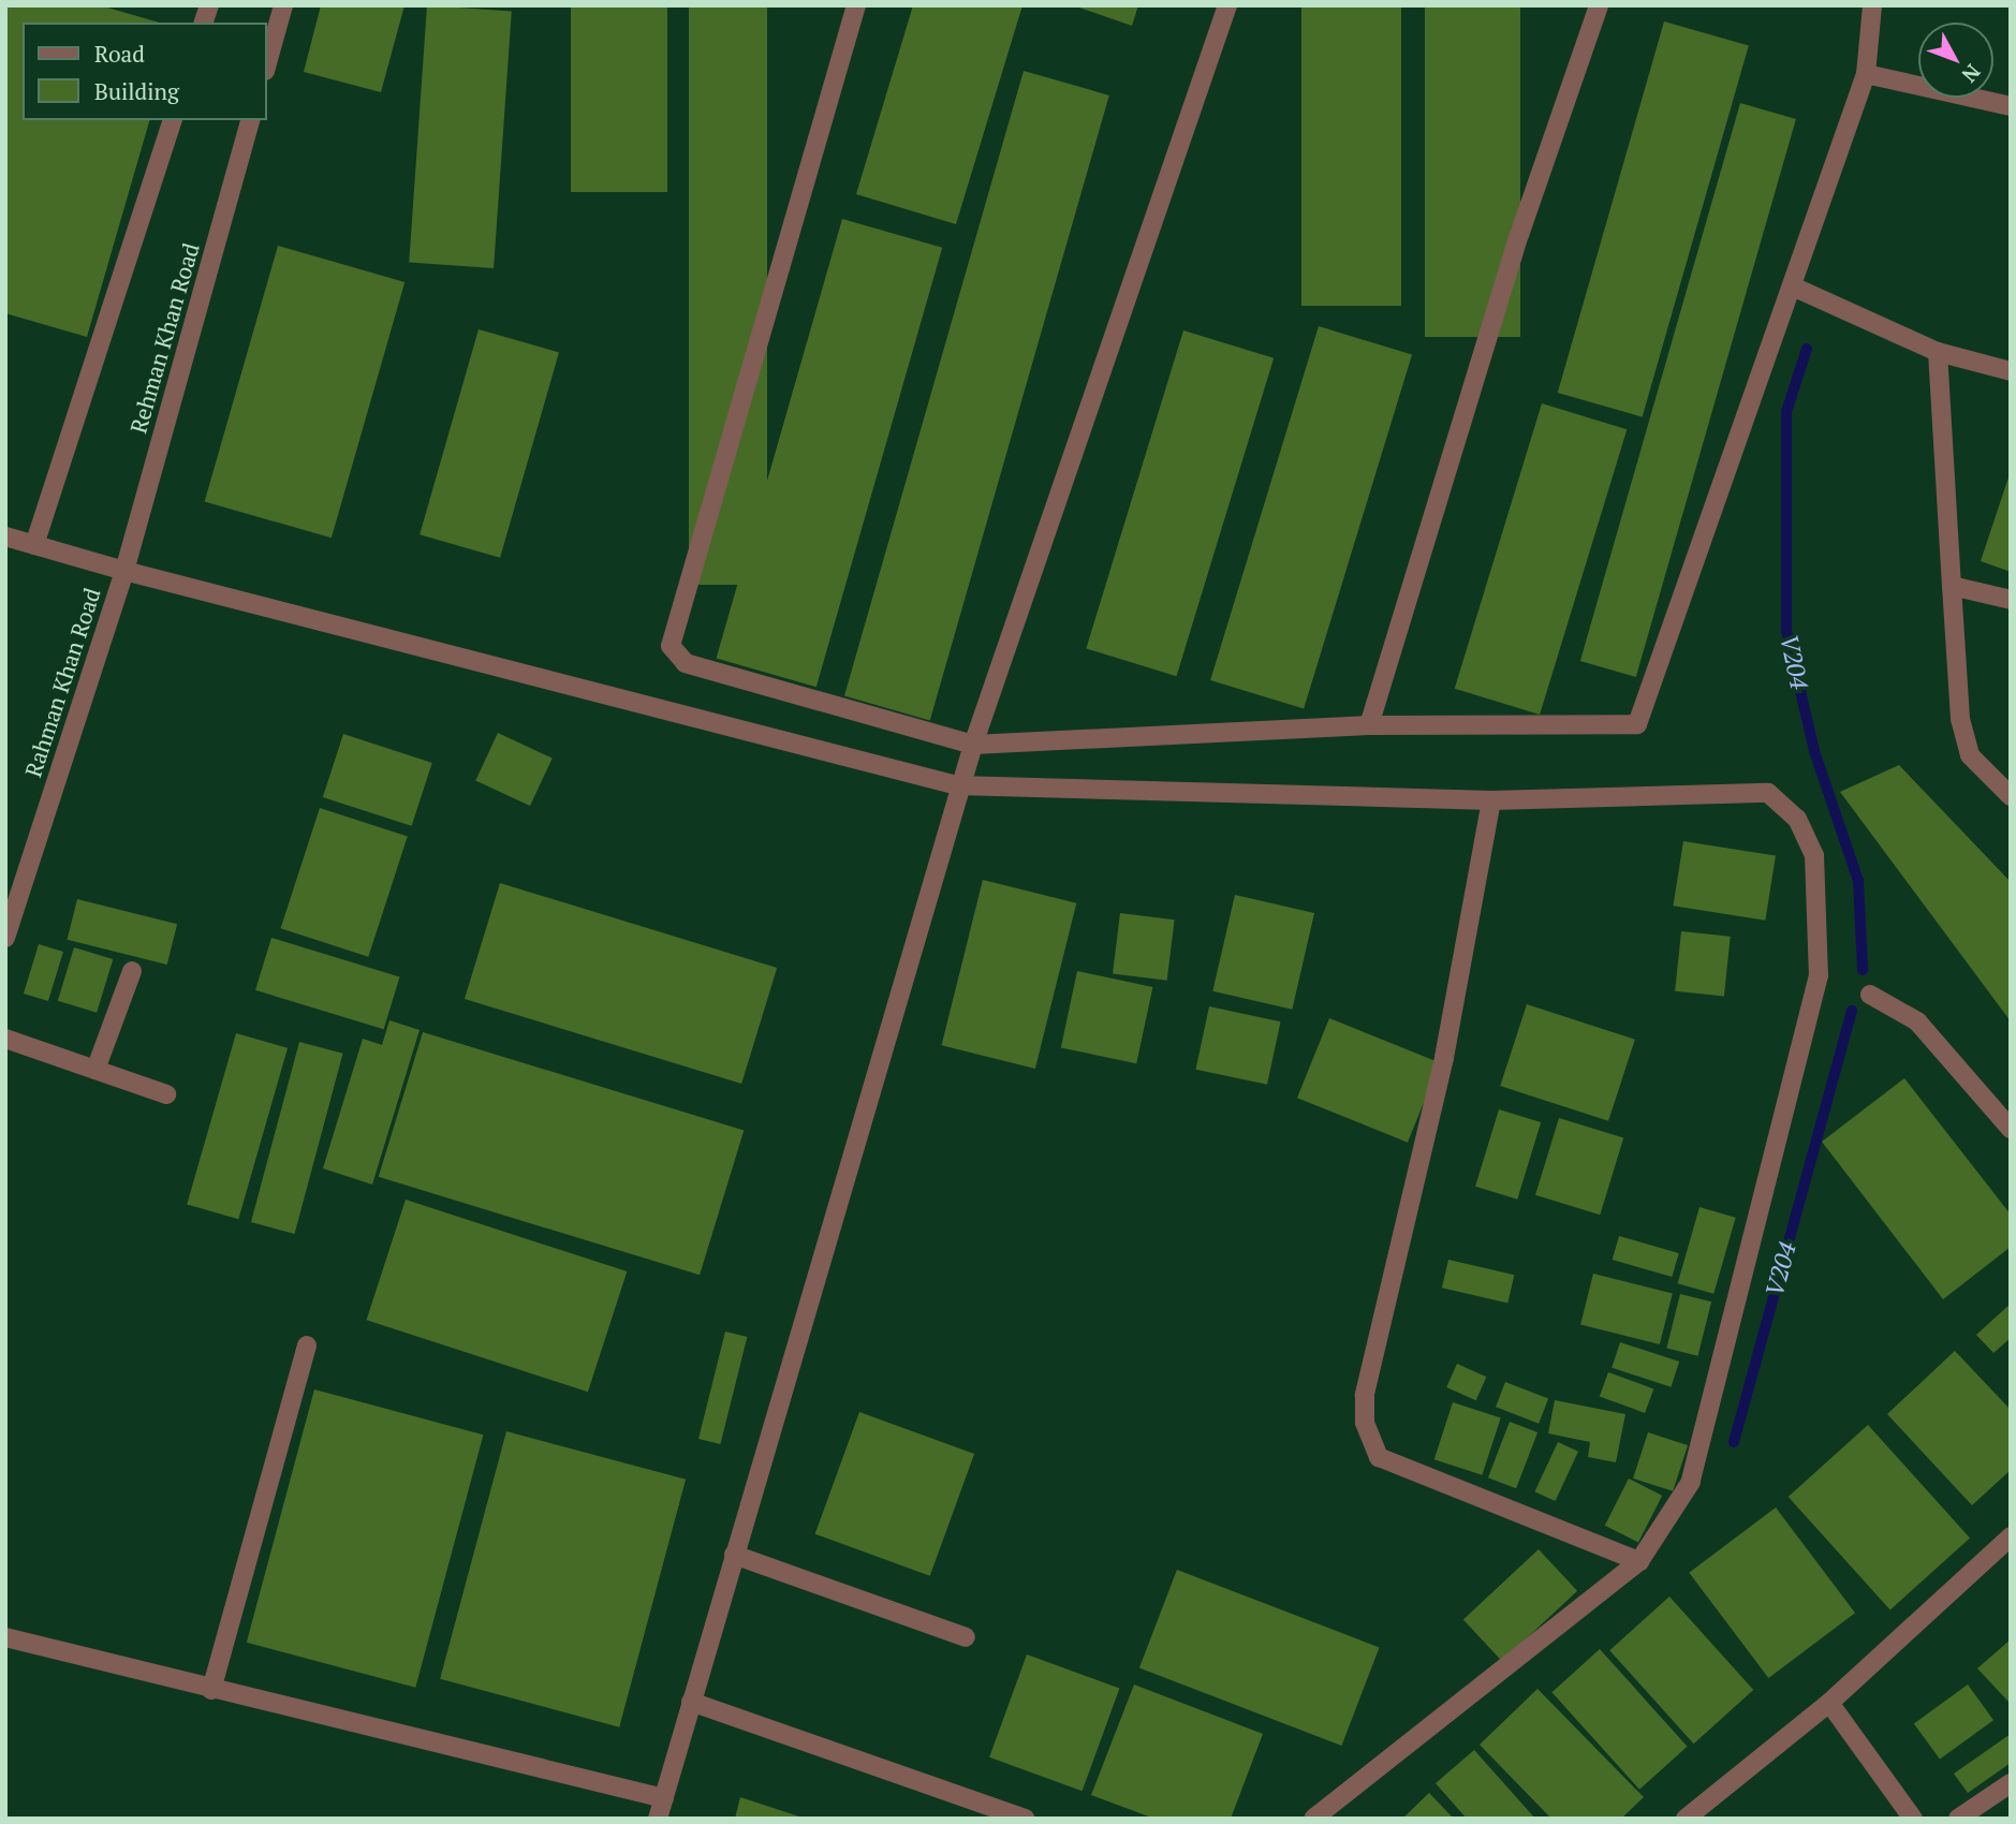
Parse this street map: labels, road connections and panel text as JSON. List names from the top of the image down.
{
  "streets": {
    "street": ["Rehman Khan Road", "Rahman Khan Road"]
  },
  "crossings": [
    ["Rehman Khan Road", "Rahman Khan Road"]
  ],
  "water": ["V204"],
  "legend": ["Road", "Building"],
  "north": "bottom right"
}
